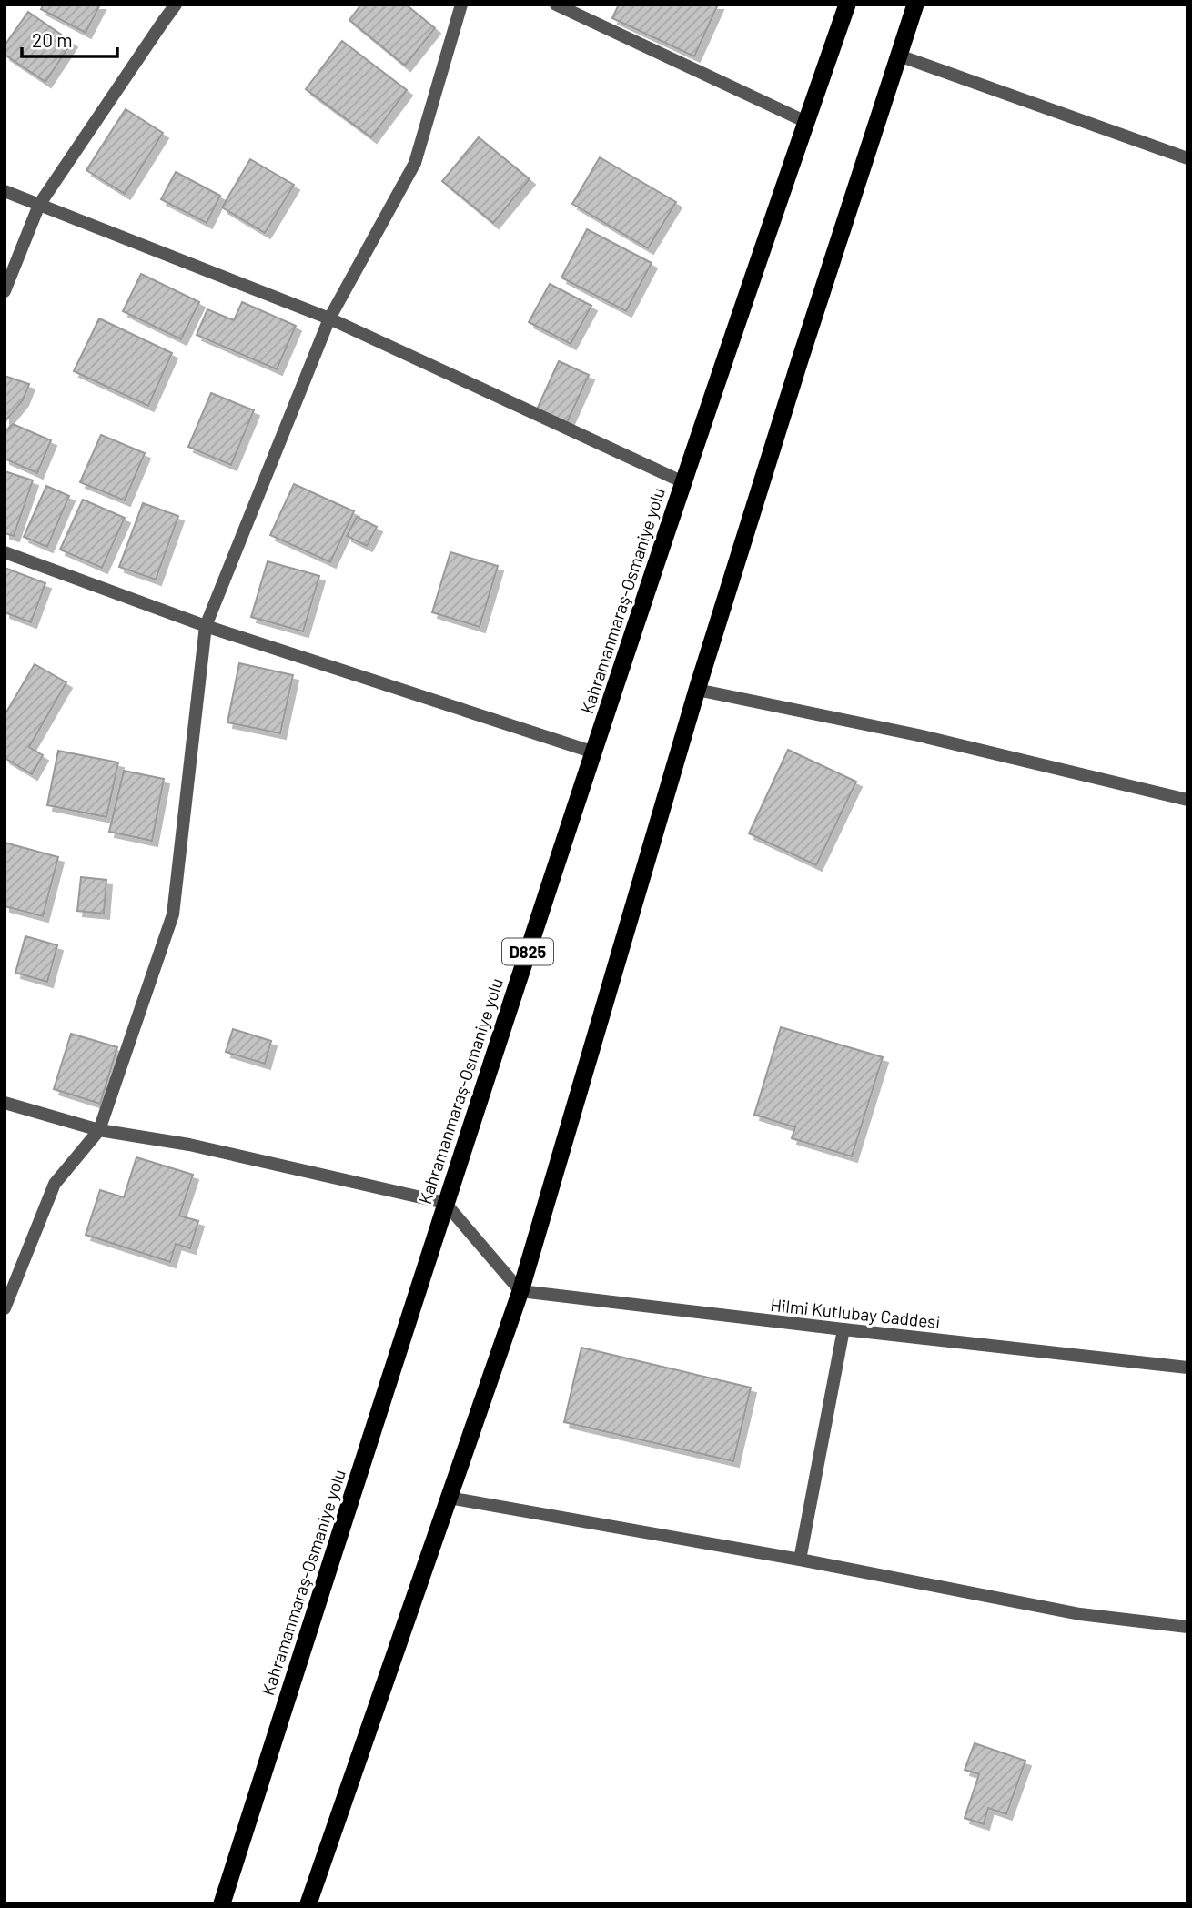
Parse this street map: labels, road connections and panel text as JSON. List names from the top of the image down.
{
  "streets": {
    "highway": ["Kahramanmaraş-Osmaniye yolu", "D825"],
    "street": ["Hilmi Kutlubay Caddesi"]
  },
  "scale_bar": "20 m"
}
